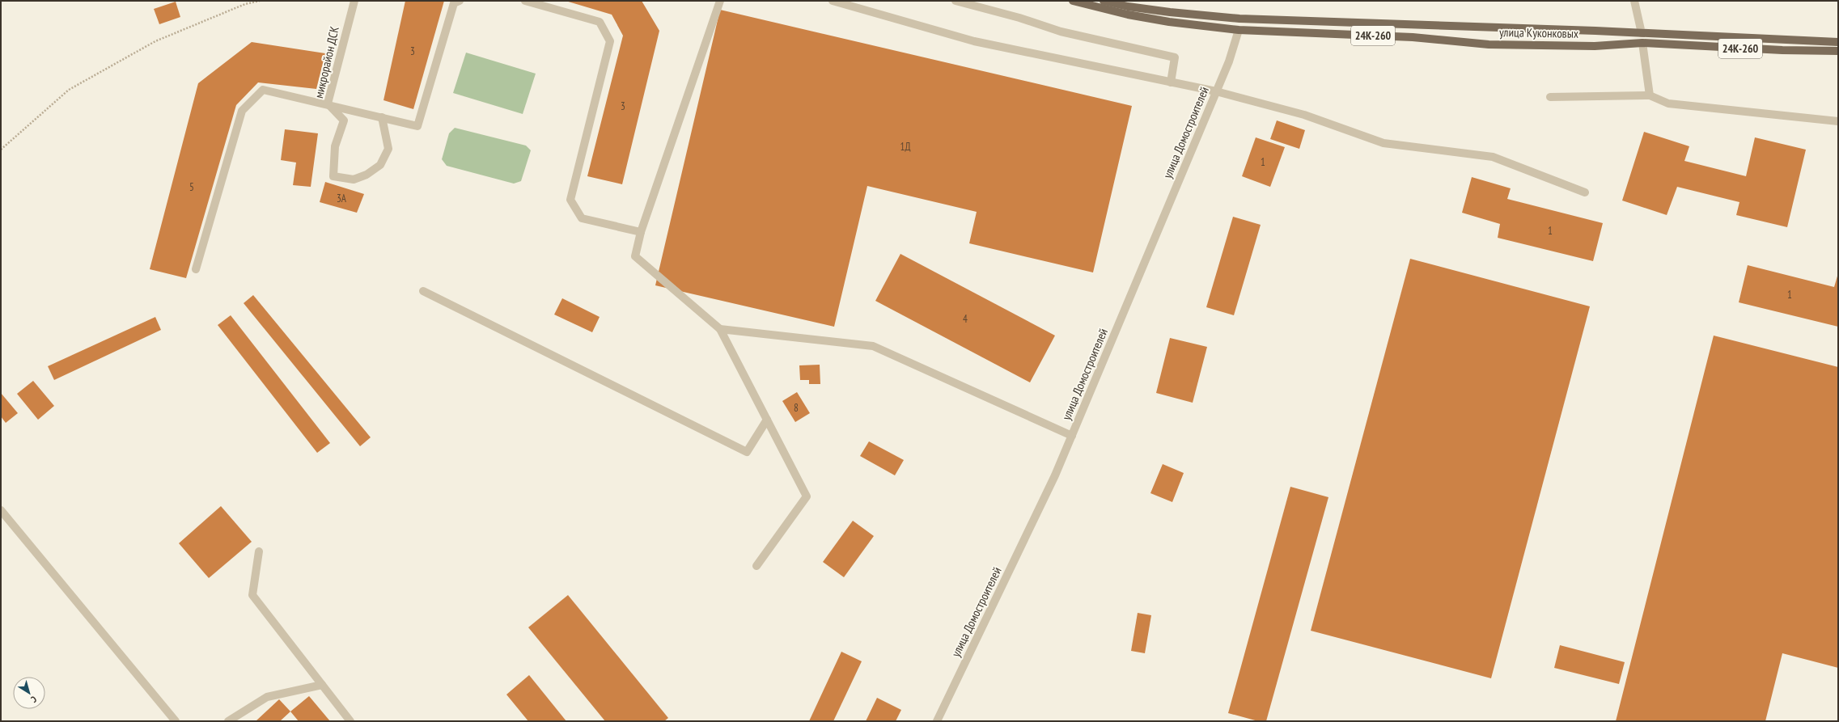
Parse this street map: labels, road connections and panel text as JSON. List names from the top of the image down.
{
  "streets": {
    "main road": ["улица Куконковых", "24К-260"],
    "street": ["микрорайон ДСК", "улица Домостроителей"]
  },
  "crossings": [
    ["улица Куконковых", "24К-260"],
    ["улица Куконковых", "улица Домостроителей"],
    ["24К-260", "улица Домостроителей"]
  ],
  "house_numbers": [
    "3",
    "3",
    "1Д",
    "1",
    "5",
    "3А",
    "1",
    "1",
    "4",
    "8"
  ],
  "north": "bottom right"
}
